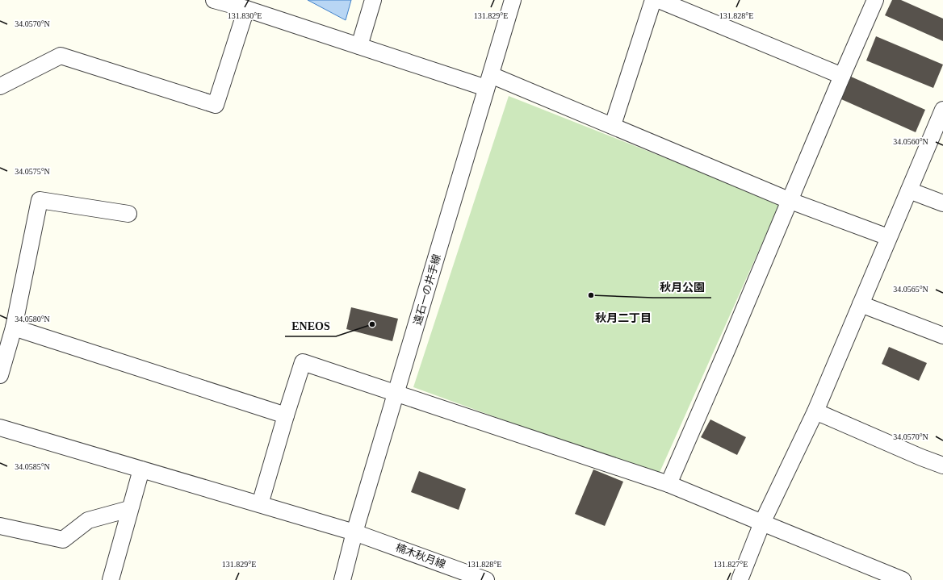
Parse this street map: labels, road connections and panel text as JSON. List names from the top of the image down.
{
  "streets": {
    "street": ["遠石一の井手線", "楠木秋月線"]
  },
  "crossings": [
    ["遠石一の井手線", "楠木秋月線"]
  ],
  "districts": ["秋月二丁目"],
  "places": ["秋月公園", "ENEOS"],
  "coordinates": [
    "131.830°E",
    "131.829°E",
    "131.828°E",
    "34.0570°N",
    "34.0560°N",
    "34.0575°N",
    "34.0565°N",
    "34.0580°N",
    "34.0585°N",
    "131.827°E"
  ]
}
